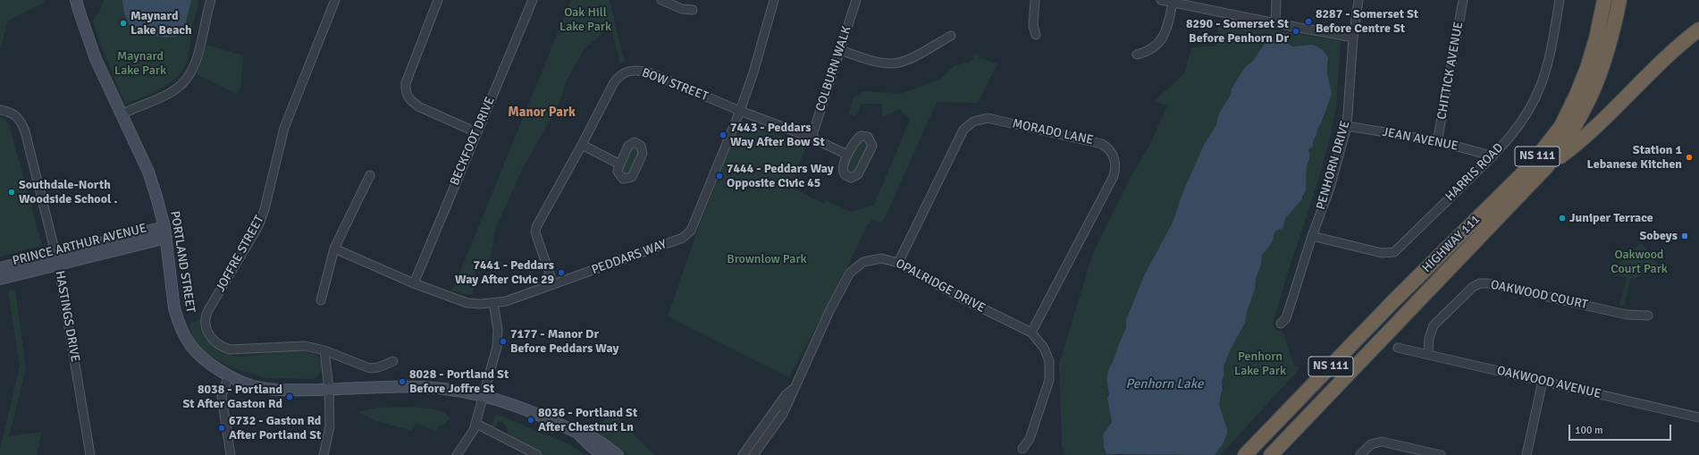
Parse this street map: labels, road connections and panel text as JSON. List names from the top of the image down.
{
  "streets": {
    "highway": ["NS 111", "HIGHWAY 111"],
    "main road": ["PRINCE ARTHUR AVENUE", "PORTLAND STREET"],
    "street": [
      "COLBURN WALK",
      "CHITTICK AVENUE",
      "BOW STREET",
      "MORADO LANE",
      "JEAN AVENUE",
      "BECKFOOT DRIVE",
      "PENHORN DRIVE",
      "HARRIS ROAD",
      "JOFFRE STREET",
      "PEDDARS WAY",
      "OPALRIDGE DRIVE",
      "OAKWOOD COURT",
      "HASTINGS DRIVE",
      "OAKWOOD AVENUE"
    ]
  },
  "crossings": [
    ["COLBURN WALK", "BOW STREET"],
    ["CHITTICK AVENUE", "JEAN AVENUE"],
    ["BOW STREET", "PEDDARS WAY"],
    ["MORADO LANE", "OPALRIDGE DRIVE"],
    ["JEAN AVENUE", "PENHORN DRIVE"],
    ["JEAN AVENUE", "HARRIS ROAD"],
    ["BECKFOOT DRIVE", "PEDDARS WAY"],
    ["PENHORN DRIVE", "HARRIS ROAD"],
    ["PRINCE ARTHUR AVENUE", "PORTLAND STREET"],
    ["PRINCE ARTHUR AVENUE", "HASTINGS DRIVE"],
    ["OAKWOOD COURT", "OAKWOOD AVENUE"]
  ],
  "districts": ["Manor Park"],
  "water": ["Penhorn Lake"],
  "parks": [
    "Oak Hill Lake Park",
    "Maynard Lake Park",
    "Oakwood Court Park",
    "Brownlow Park",
    "Penhorn Lake Park"
  ],
  "places": [
    "8287 - Somerset St Before Centre St",
    "Maynard Lake Beach",
    "8290 - Somerset St Before Penhorn Dr",
    "7443 - Peddars Way After Bow St",
    "Station 1 Lebanese Kitchen",
    "7444 - Peddars Way Opposite Civic 45",
    "Southdale-North Woodside School .",
    "Juniper Terrace",
    "Sobeys",
    "7441 - Peddars Way After Civic 29",
    "7177 - Manor Dr Before Peddars Way",
    "8028 - Portland St Before Joffre St",
    "8038 - Portland St After Gaston Rd",
    "8036 - Portland St After Chestnut Ln",
    "6732 - Gaston Rd After Portland St"
  ],
  "scale_bar": "100 m"
}
